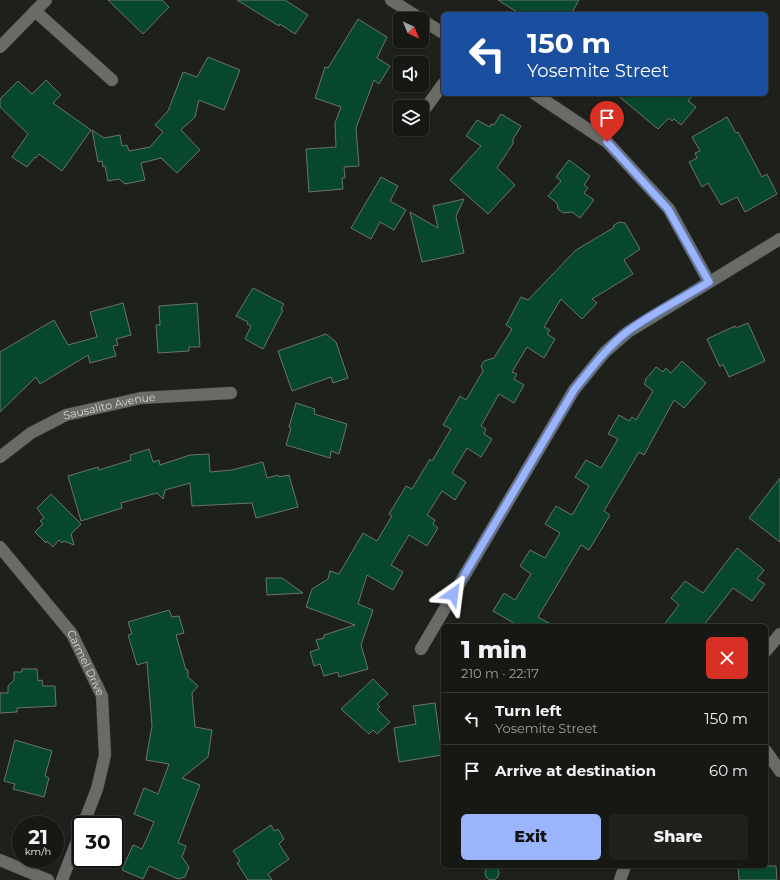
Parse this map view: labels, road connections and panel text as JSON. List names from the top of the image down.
{
  "streets": {
    "street": ["Sausalito Avenue", "Carmel Drive"]
  },
  "north": "bottom right",
  "page": {
    "turn": ["150 m", "Yosemite Street"],
    "heading": ["1 min", "210 m · 22:17"],
    "list": [
      {
        "name": "Turn left",
        "note": "Yosemite Street",
        "value": "150 m"
      },
      {
        "name": "Arrive at destination",
        "value": "60 m"
      }
    ],
    "buttons": ["Exit", "Share"],
    "speed": "21 km/h",
    "limit": "30"
  }
}
